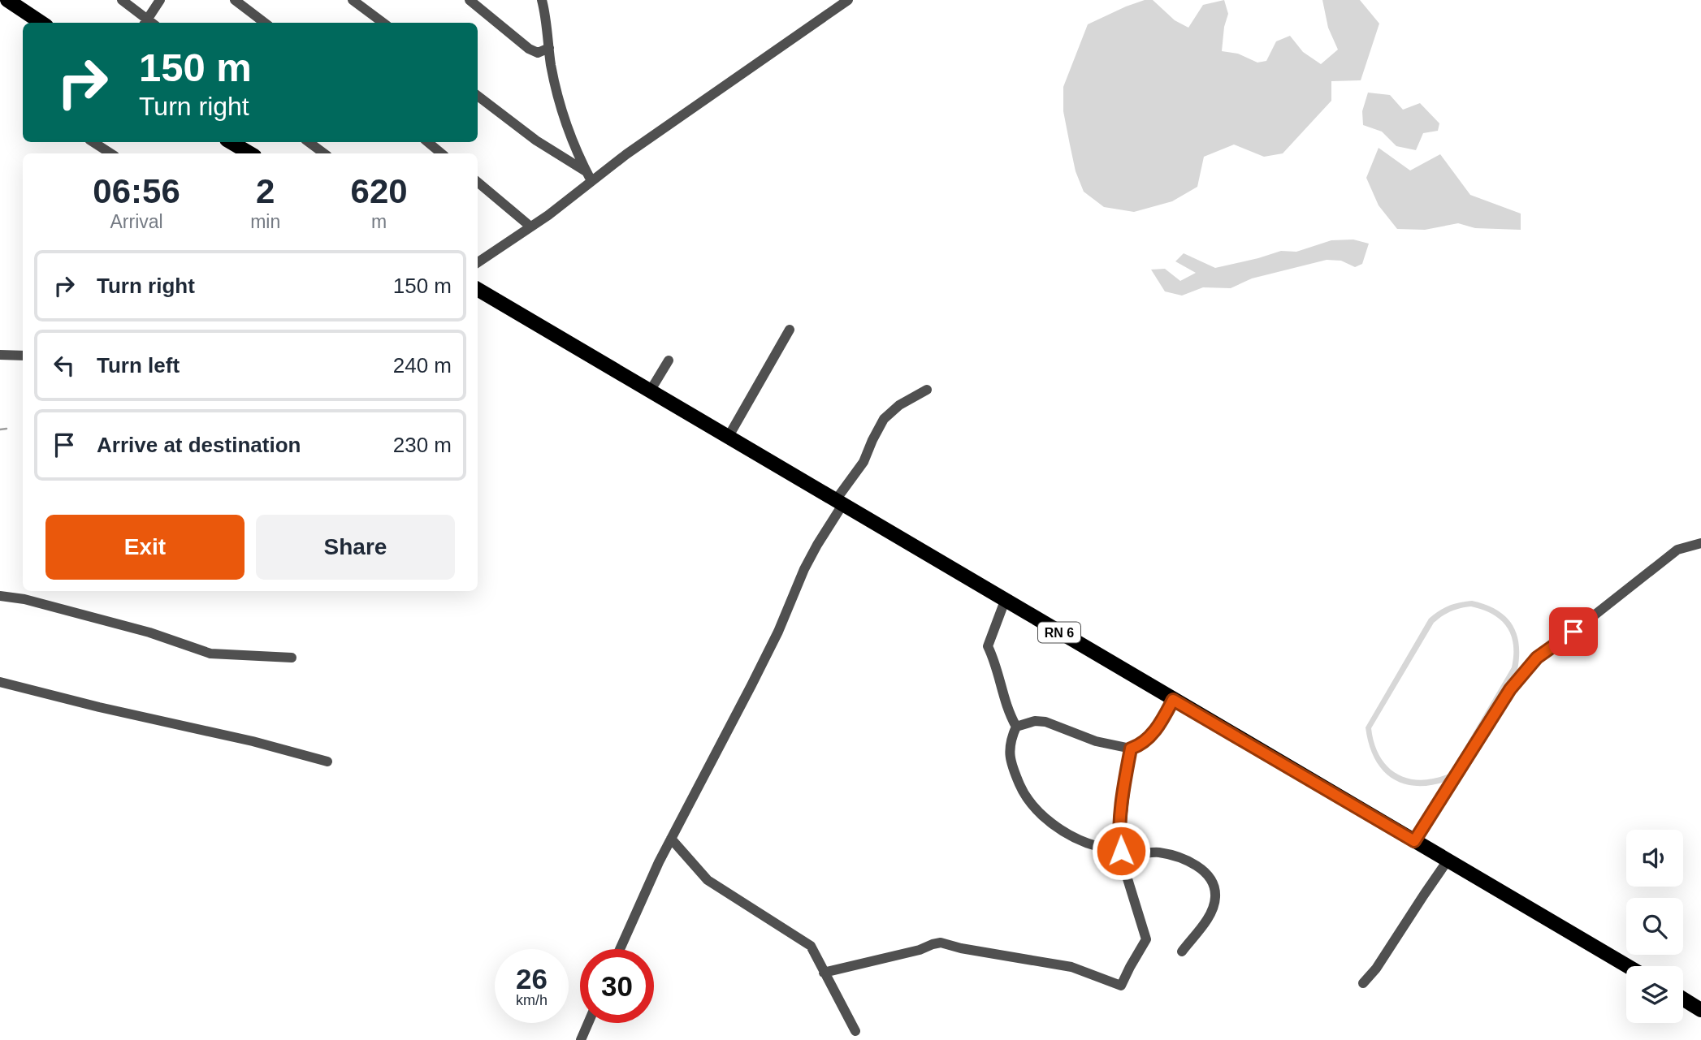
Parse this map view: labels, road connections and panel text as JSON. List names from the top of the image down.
{
  "streets": {
    "main road": ["RN 6"]
  },
  "page": {
    "turn": ["150 m", "Turn right"],
    "eta": [
      "06:56",
      "Arrival",
      "2",
      "min",
      "620",
      "m"
    ],
    "list": [
      {
        "name": "Turn right",
        "value": "150 m"
      },
      {
        "name": "Turn left",
        "value": "240 m"
      },
      {
        "name": "Arrive at destination",
        "value": "230 m"
      }
    ],
    "buttons": ["Exit", "Share"],
    "speed": "26 km/h",
    "limit": "30"
  }
}
